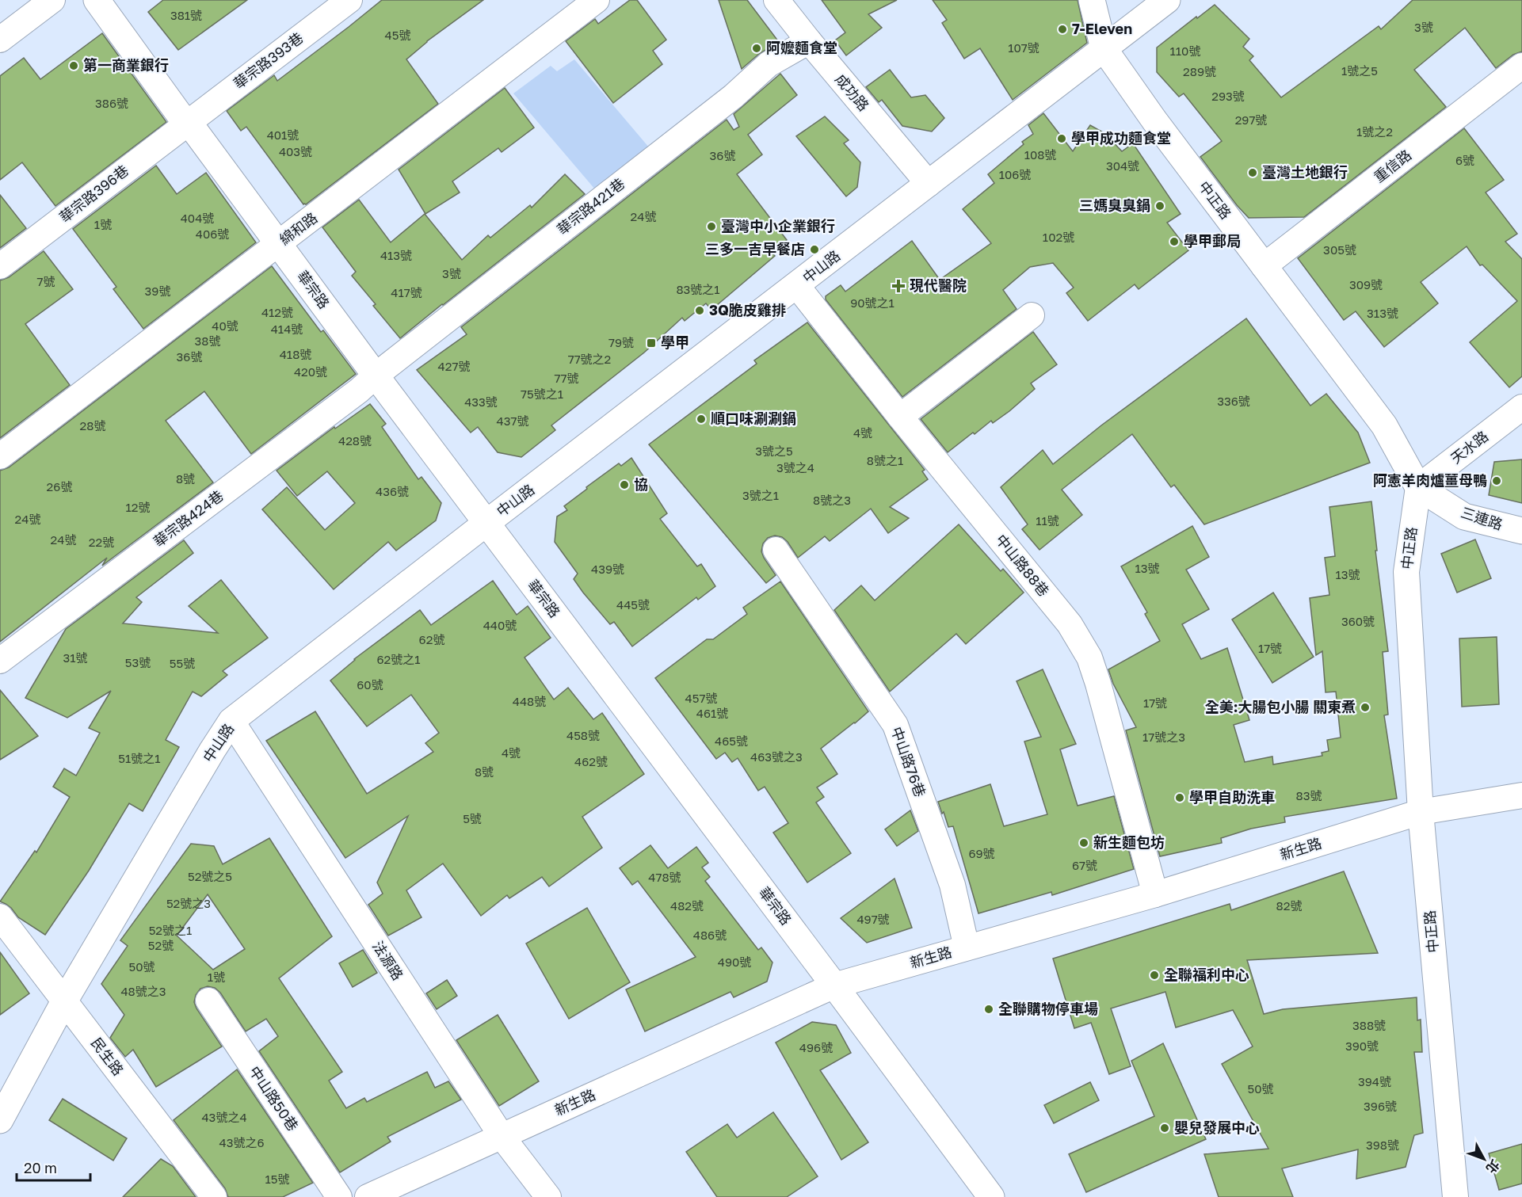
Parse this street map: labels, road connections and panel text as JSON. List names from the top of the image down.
{
  "streets": {
    "main road": [
      "中正路",
      "中山路",
      "華宗路",
      "三連路"
    ],
    "street": [
      "華宗路393巷",
      "成功路",
      "重信路",
      "華宗路396巷",
      "華宗路421巷",
      "綿和路",
      "天水路",
      "華宗路424巷",
      "中山路88巷",
      "中山路76巷",
      "新生路",
      "法源路",
      "民生路",
      "中山路50巷"
    ]
  },
  "crossings": [
    ["華宗路393巷", "華宗路396巷"],
    ["華宗路393巷", "華宗路"],
    ["成功路", "華宗路421巷"],
    ["成功路", "中山路"],
    ["重信路", "中正路"],
    ["華宗路396巷", "華宗路"],
    ["中正路", "中山路"],
    ["中正路", "天水路"],
    ["中正路", "三連路"],
    ["中正路", "新生路"],
    ["華宗路421巷", "華宗路"],
    ["華宗路421巷", "華宗路424巷"],
    ["綿和路", "華宗路"],
    ["中山路", "華宗路"],
    ["中山路", "中山路88巷"],
    ["中山路", "法源路"],
    ["中山路", "民生路"],
    ["華宗路", "華宗路424巷"],
    ["華宗路", "新生路"],
    ["天水路", "三連路"],
    ["中山路88巷", "新生路"],
    ["中山路76巷", "新生路"],
    ["新生路", "法源路"]
  ],
  "places": {
    "other": [
      "7-Eleven",
      "阿嬤麵食堂",
      "第一商業銀行",
      "學甲成功麵食堂",
      "臺灣土地銀行",
      "三媽臭臭鍋",
      "臺灣中小企業銀行",
      "學甲郵局",
      "三多一吉早餐店",
      "3Q脆皮雞排",
      "順口味涮涮鍋",
      "阿憲羊肉爐薑母鴨",
      "協",
      "全美:大腸包小腸 關東煮",
      "學甲自助洗車",
      "新生麵包坊",
      "全聯福利中心",
      "全聯購物停車場",
      "嬰兒發展中心"
    ],
    "health": ["現代醫院"],
    "transit": ["學甲"]
  },
  "house_numbers": [
    "381號",
    "3號",
    "45號",
    "107號",
    "110號",
    "1號之5",
    "289號",
    "293號",
    "386號",
    "297號",
    "1號之2",
    "401號",
    "403號",
    "108號",
    "36號",
    "6號",
    "304號",
    "106號",
    "24號",
    "404號",
    "1號",
    "406號",
    "102號",
    "305號",
    "413號",
    "3號",
    "7號",
    "309號",
    "83號之1",
    "39號",
    "417號",
    "90號之1",
    "412號",
    "313號",
    "40號",
    "414號",
    "38號",
    "79號",
    "418號",
    "36號",
    "77號之2",
    "427號",
    "420號",
    "77號",
    "75號之1",
    "336號",
    "433號",
    "437號",
    "28號",
    "4號",
    "428號",
    "3號之5",
    "8號之1",
    "3號之4",
    "8號",
    "26號",
    "436號",
    "3號之1",
    "8號之3",
    "12號",
    "24號",
    "11號",
    "24號",
    "22號",
    "13號",
    "439號",
    "13號",
    "445號",
    "360號",
    "440號",
    "62號",
    "17號",
    "31號",
    "62號之1",
    "53號",
    "55號",
    "60號",
    "457號",
    "448號",
    "17號",
    "461號",
    "458號",
    "17號之3",
    "465號",
    "4號",
    "463號之3",
    "51號之1",
    "462號",
    "8號",
    "83號",
    "5號",
    "69號",
    "67號",
    "52號之5",
    "478號",
    "52號之3",
    "482號",
    "82號",
    "497號",
    "52號之1",
    "486號",
    "52號",
    "490號",
    "50號",
    "1號",
    "48號之3",
    "388號",
    "390號",
    "496號",
    "394號",
    "50號",
    "396號",
    "43號之4",
    "43號之6",
    "398號",
    "15號"
  ],
  "scale_bar": "20 m",
  "north": "bottom right"
}
